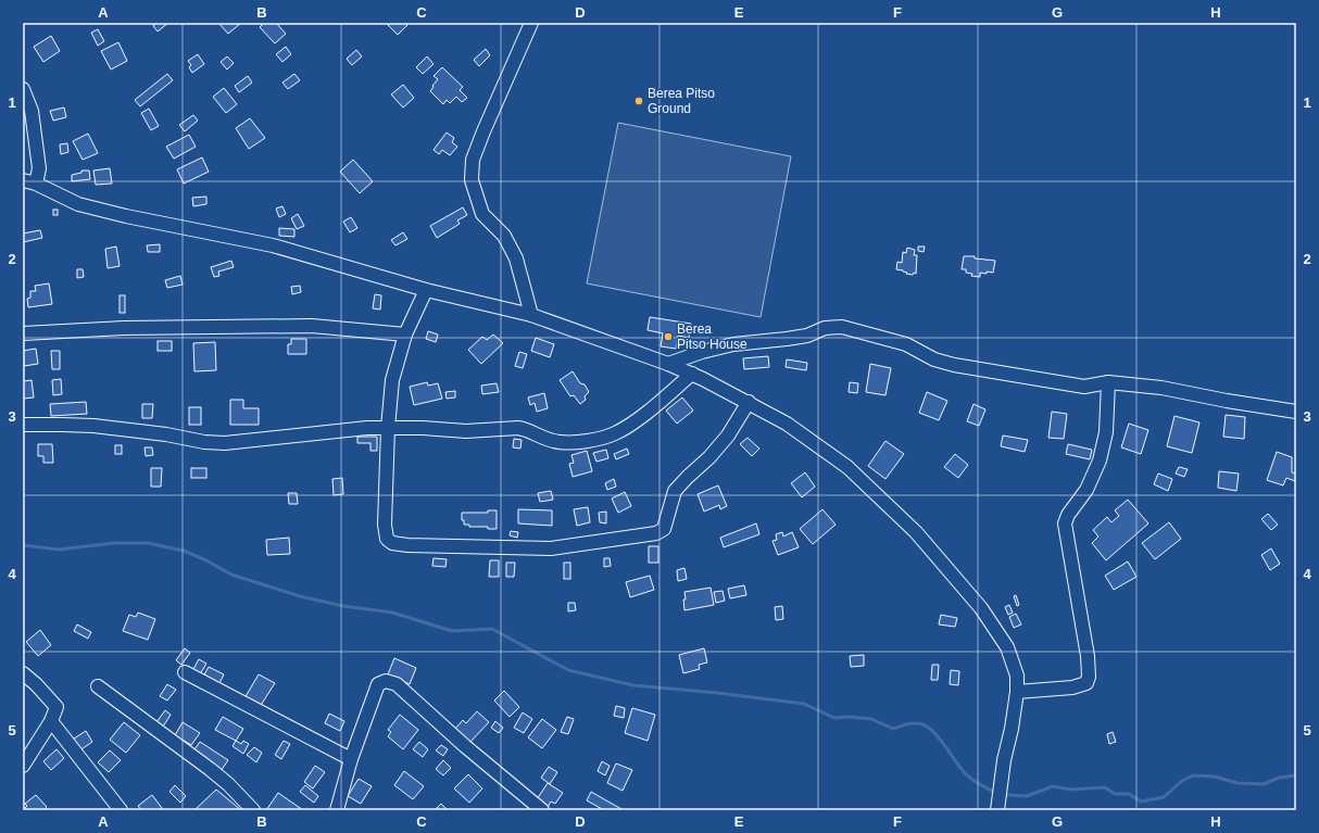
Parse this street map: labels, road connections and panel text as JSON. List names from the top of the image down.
{
  "places": ["Berea Pitso Ground", "Berea Pitso House"],
  "grid": {
    "columns": [
      "A",
      "B",
      "C",
      "D",
      "E",
      "F",
      "G",
      "H"
    ],
    "rows": [
      "1",
      "2",
      "3",
      "4",
      "5"
    ]
  }
}
